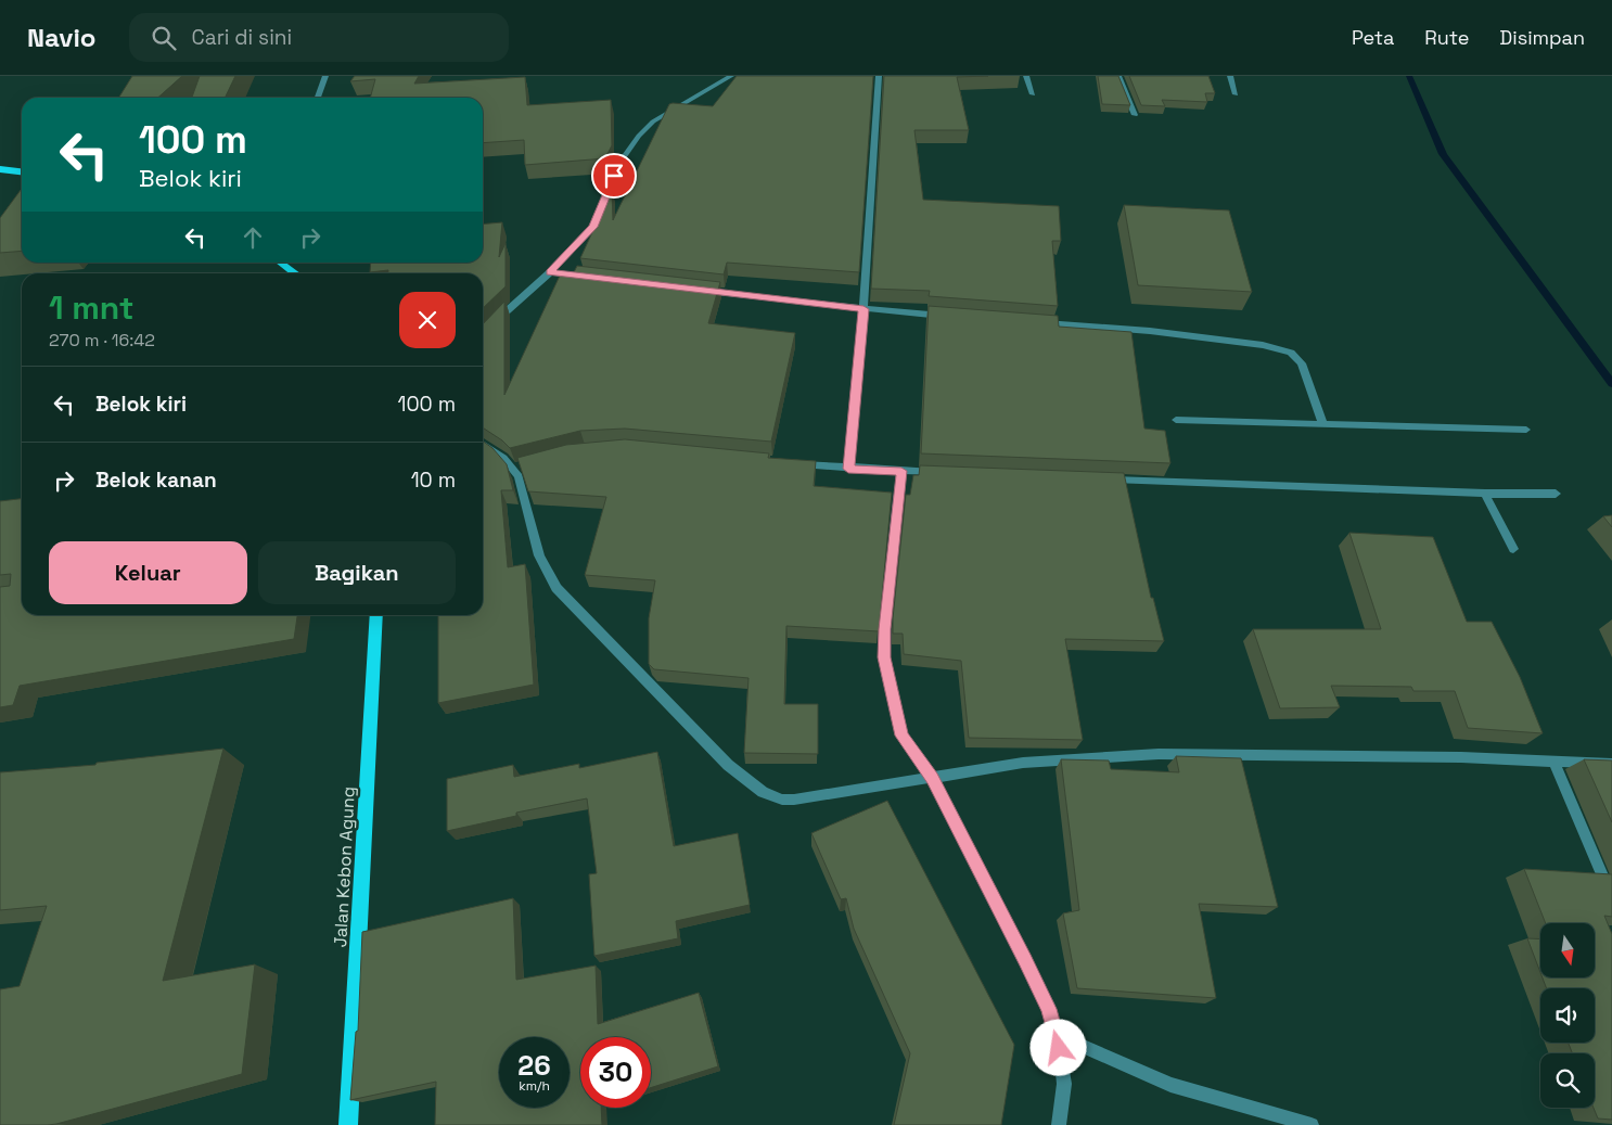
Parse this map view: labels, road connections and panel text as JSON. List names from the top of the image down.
{
  "streets": {
    "main road": ["Jalan Kebon Agung"]
  },
  "north": "bottom",
  "page": {
    "header": "Navio",
    "search": "Cari di sini",
    "nav": ["Peta", "Rute", "Disimpan"],
    "turn": ["100 m", "Belok kiri"],
    "heading": ["1 mnt", "270 m · 16:42"],
    "list": [
      {
        "name": "Belok kiri",
        "value": "100 m"
      },
      {
        "name": "Belok kanan",
        "value": "10 m"
      }
    ],
    "buttons": ["Keluar", "Bagikan"],
    "speed": "26 km/h",
    "limit": "30"
  }
}
